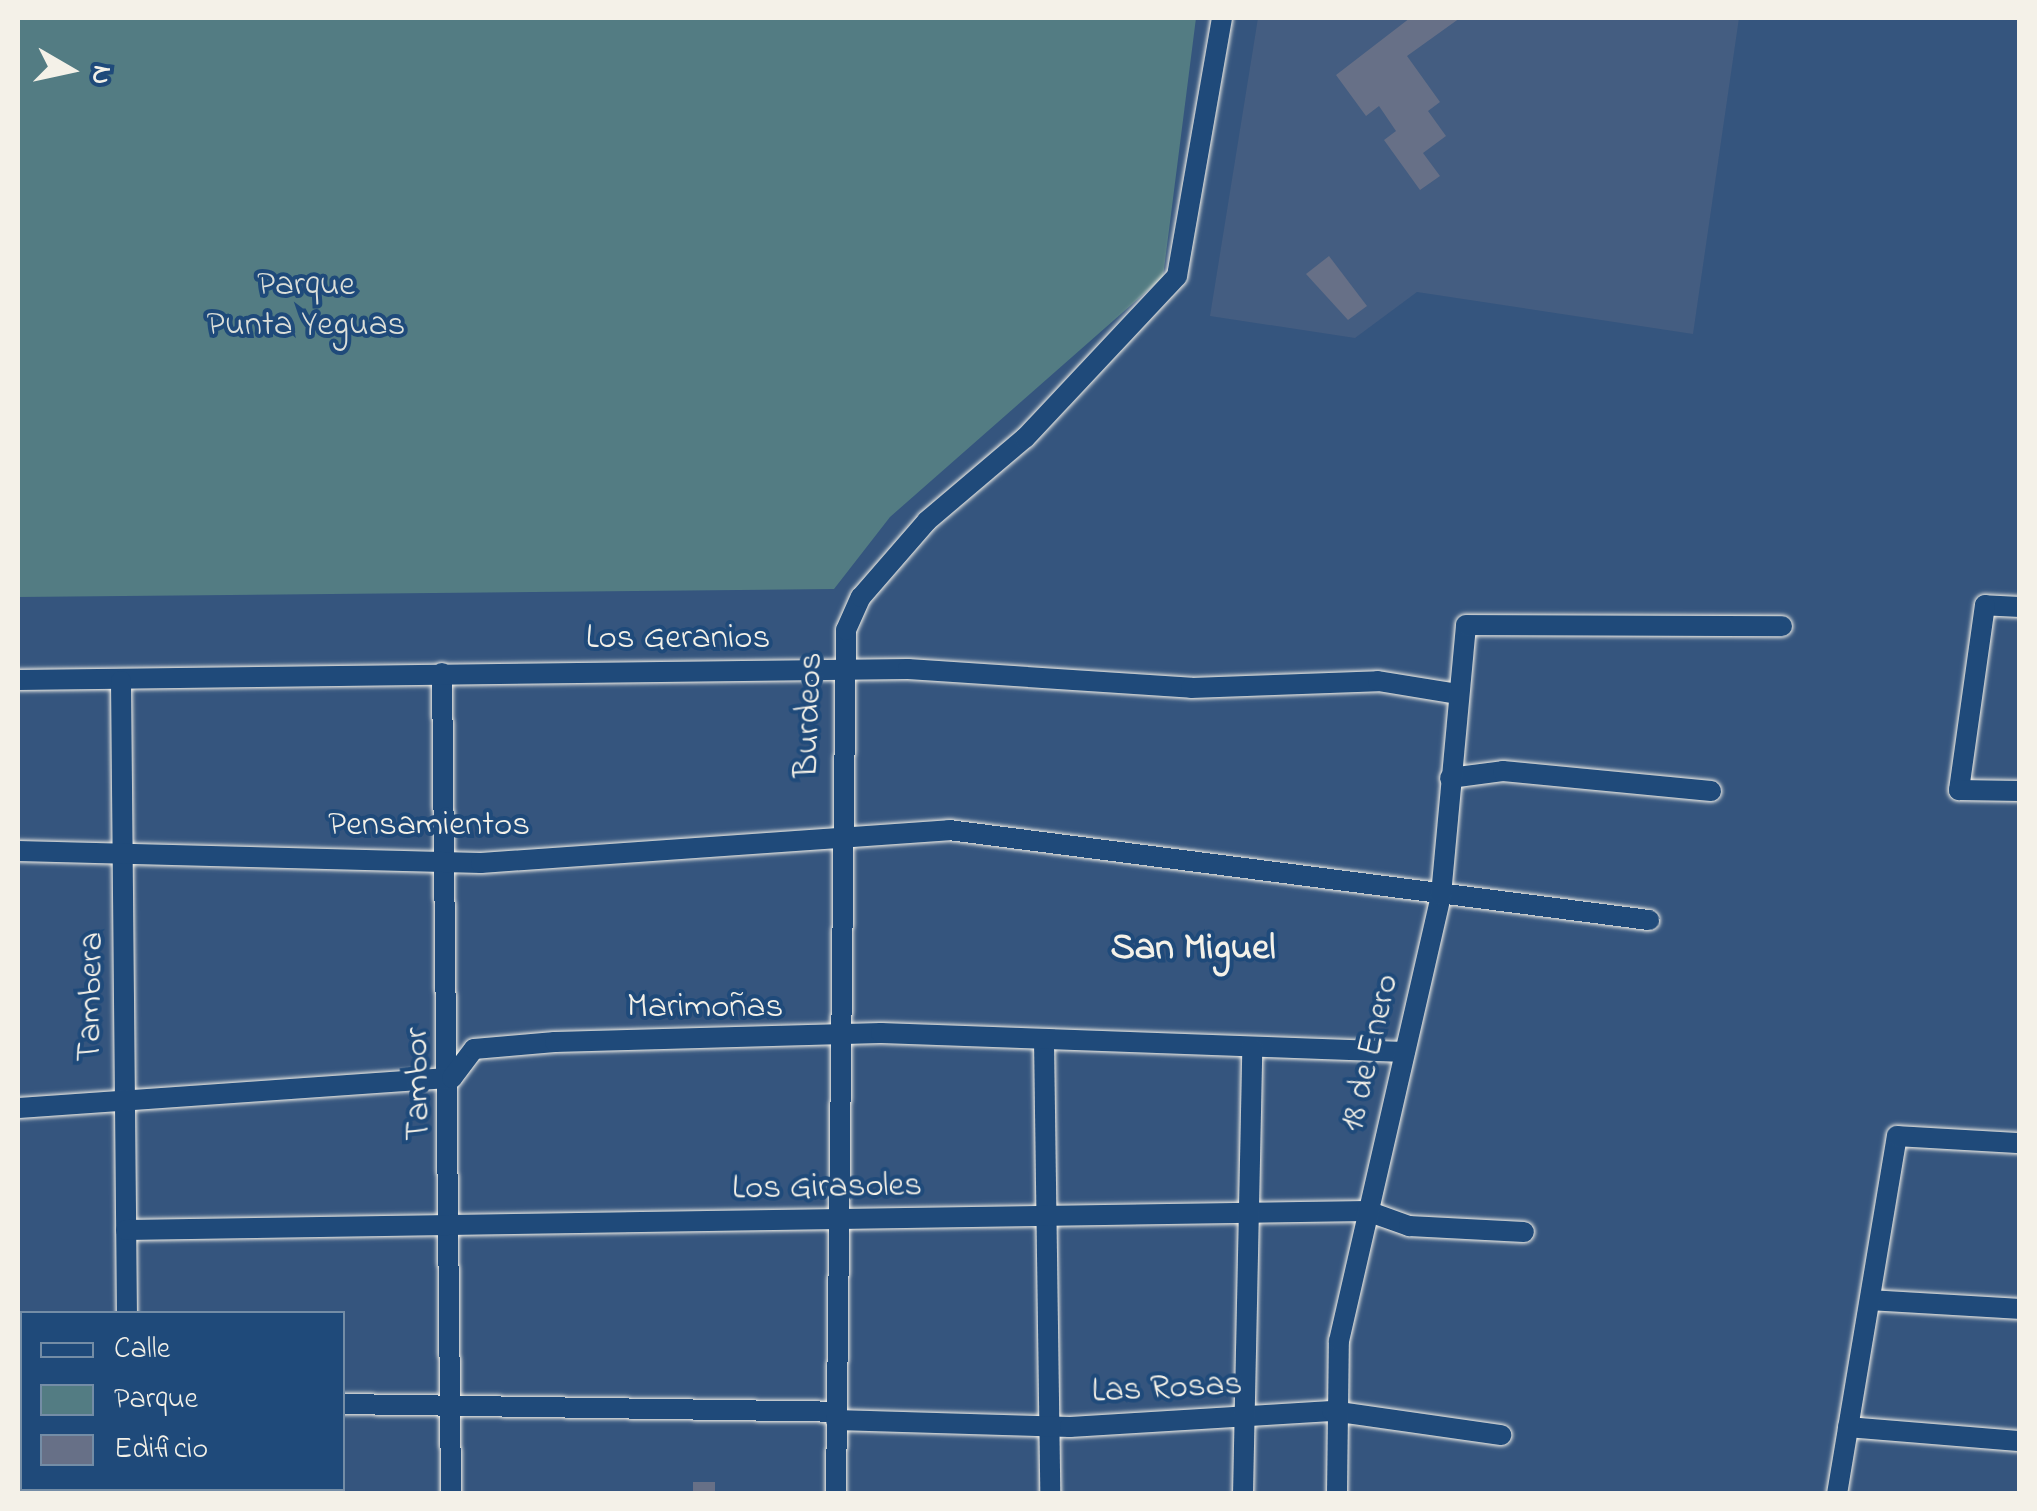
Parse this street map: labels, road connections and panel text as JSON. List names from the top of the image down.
{
  "streets": {
    "street": [
      "Los Geranios",
      "Burdeos",
      "Pensamientos",
      "Tambera",
      "Marimoñas",
      "18 de Enero",
      "Tambor",
      "Los Girasoles",
      "Las Rosas"
    ]
  },
  "crossings": [
    ["Los Geranios", "Burdeos"],
    ["Los Geranios", "Tambera"],
    ["Los Geranios", "18 de Enero"],
    ["Los Geranios", "Tambor"],
    ["Burdeos", "Pensamientos"],
    ["Burdeos", "Marimoñas"],
    ["Burdeos", "Los Girasoles"],
    ["Burdeos", "Las Rosas"],
    ["Pensamientos", "Tambera"],
    ["Pensamientos", "18 de Enero"],
    ["Pensamientos", "Tambor"],
    ["Tambera", "Los Girasoles"],
    ["Marimoñas", "18 de Enero"],
    ["Marimoñas", "Tambor"],
    ["18 de Enero", "Los Girasoles"],
    ["18 de Enero", "Las Rosas"],
    ["Tambor", "Los Girasoles"],
    ["Tambor", "Las Rosas"]
  ],
  "districts": ["San Miguel"],
  "parks": ["Parque Punta Yeguas"],
  "legend": ["Calle", "Parque", "Edificio"],
  "north": "right"
}
